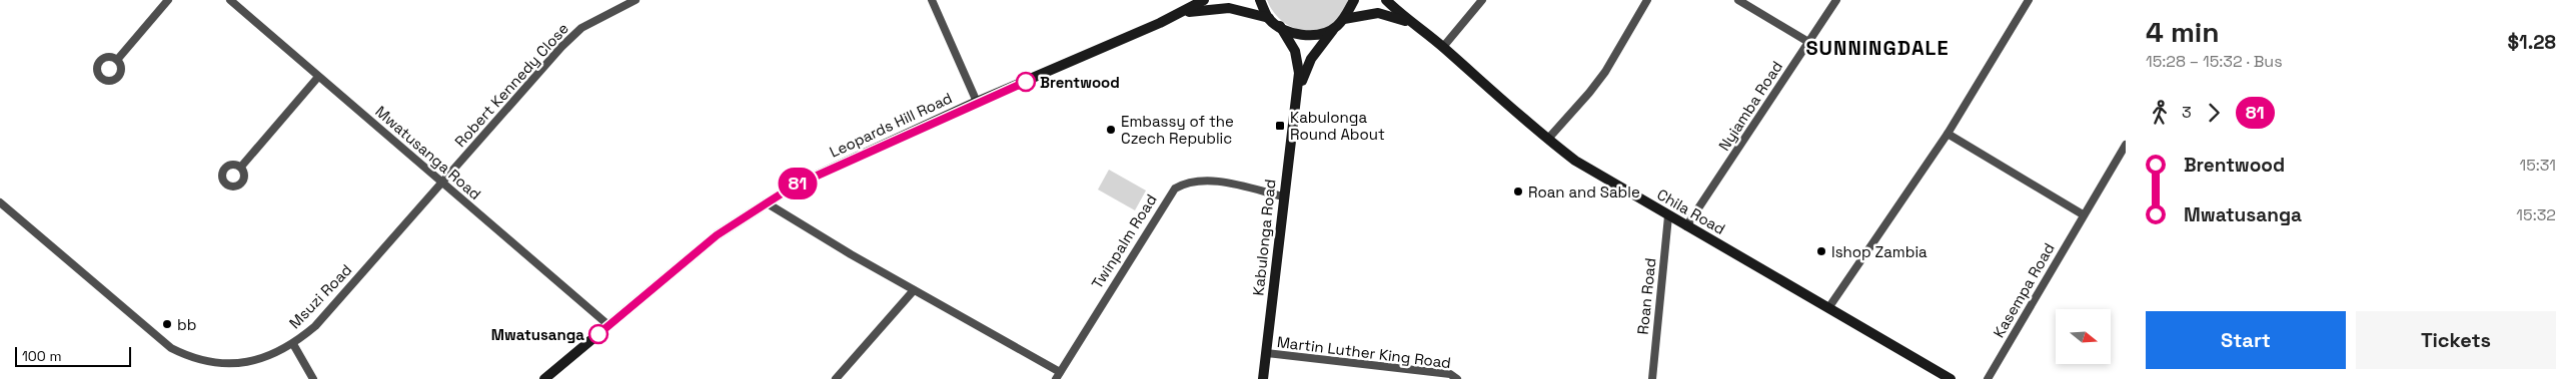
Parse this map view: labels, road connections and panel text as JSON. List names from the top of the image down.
{
  "streets": {
    "main road": ["Leopards Hill Road", "Chila Road", "Kabulonga Road"],
    "street": [
      "Robert Kennedy Close",
      "Nyiamba Road",
      "Mwatusanga Road",
      "Twinpalm Road",
      "Kasempa Road",
      "Msuzi Road",
      "Roan Road",
      "Martin Luther King Road"
    ]
  },
  "crossings": [
    ["Robert Kennedy Close", "Mwatusanga Road"],
    ["Robert Kennedy Close", "Msuzi Road"],
    ["Nyiamba Road", "Chila Road"],
    ["Leopards Hill Road", "Mwatusanga Road"],
    ["Mwatusanga Road", "Msuzi Road"],
    ["Chila Road", "Kabulonga Road"],
    ["Chila Road", "Roan Road"],
    ["Kabulonga Road", "Twinpalm Road"],
    ["Kabulonga Road", "Martin Luther King Road"]
  ],
  "districts": ["SUNNINGDALE"],
  "places": {
    "other": [
      "Brentwood",
      "Embassy of the Czech Republic",
      "Roan and Sable",
      "Ishop Zambia",
      "bb",
      "Mwatusanga"
    ],
    "transit": ["Kabulonga Round About"]
  },
  "lines": ["bus line 81"],
  "scale_bar": "100 m",
  "north": "right",
  "page": {
    "on_map": "81",
    "heading": ["4 min", "15:28 – 15:32 · Bus", "$1.28"],
    "legs": ["3", "81"],
    "list": [
      {
        "name": "Brentwood",
        "value": "15:31"
      },
      {
        "name": "Mwatusanga",
        "value": "15:32"
      }
    ],
    "buttons": ["Start", "Tickets"],
    "scale": "100 m"
  }
}
